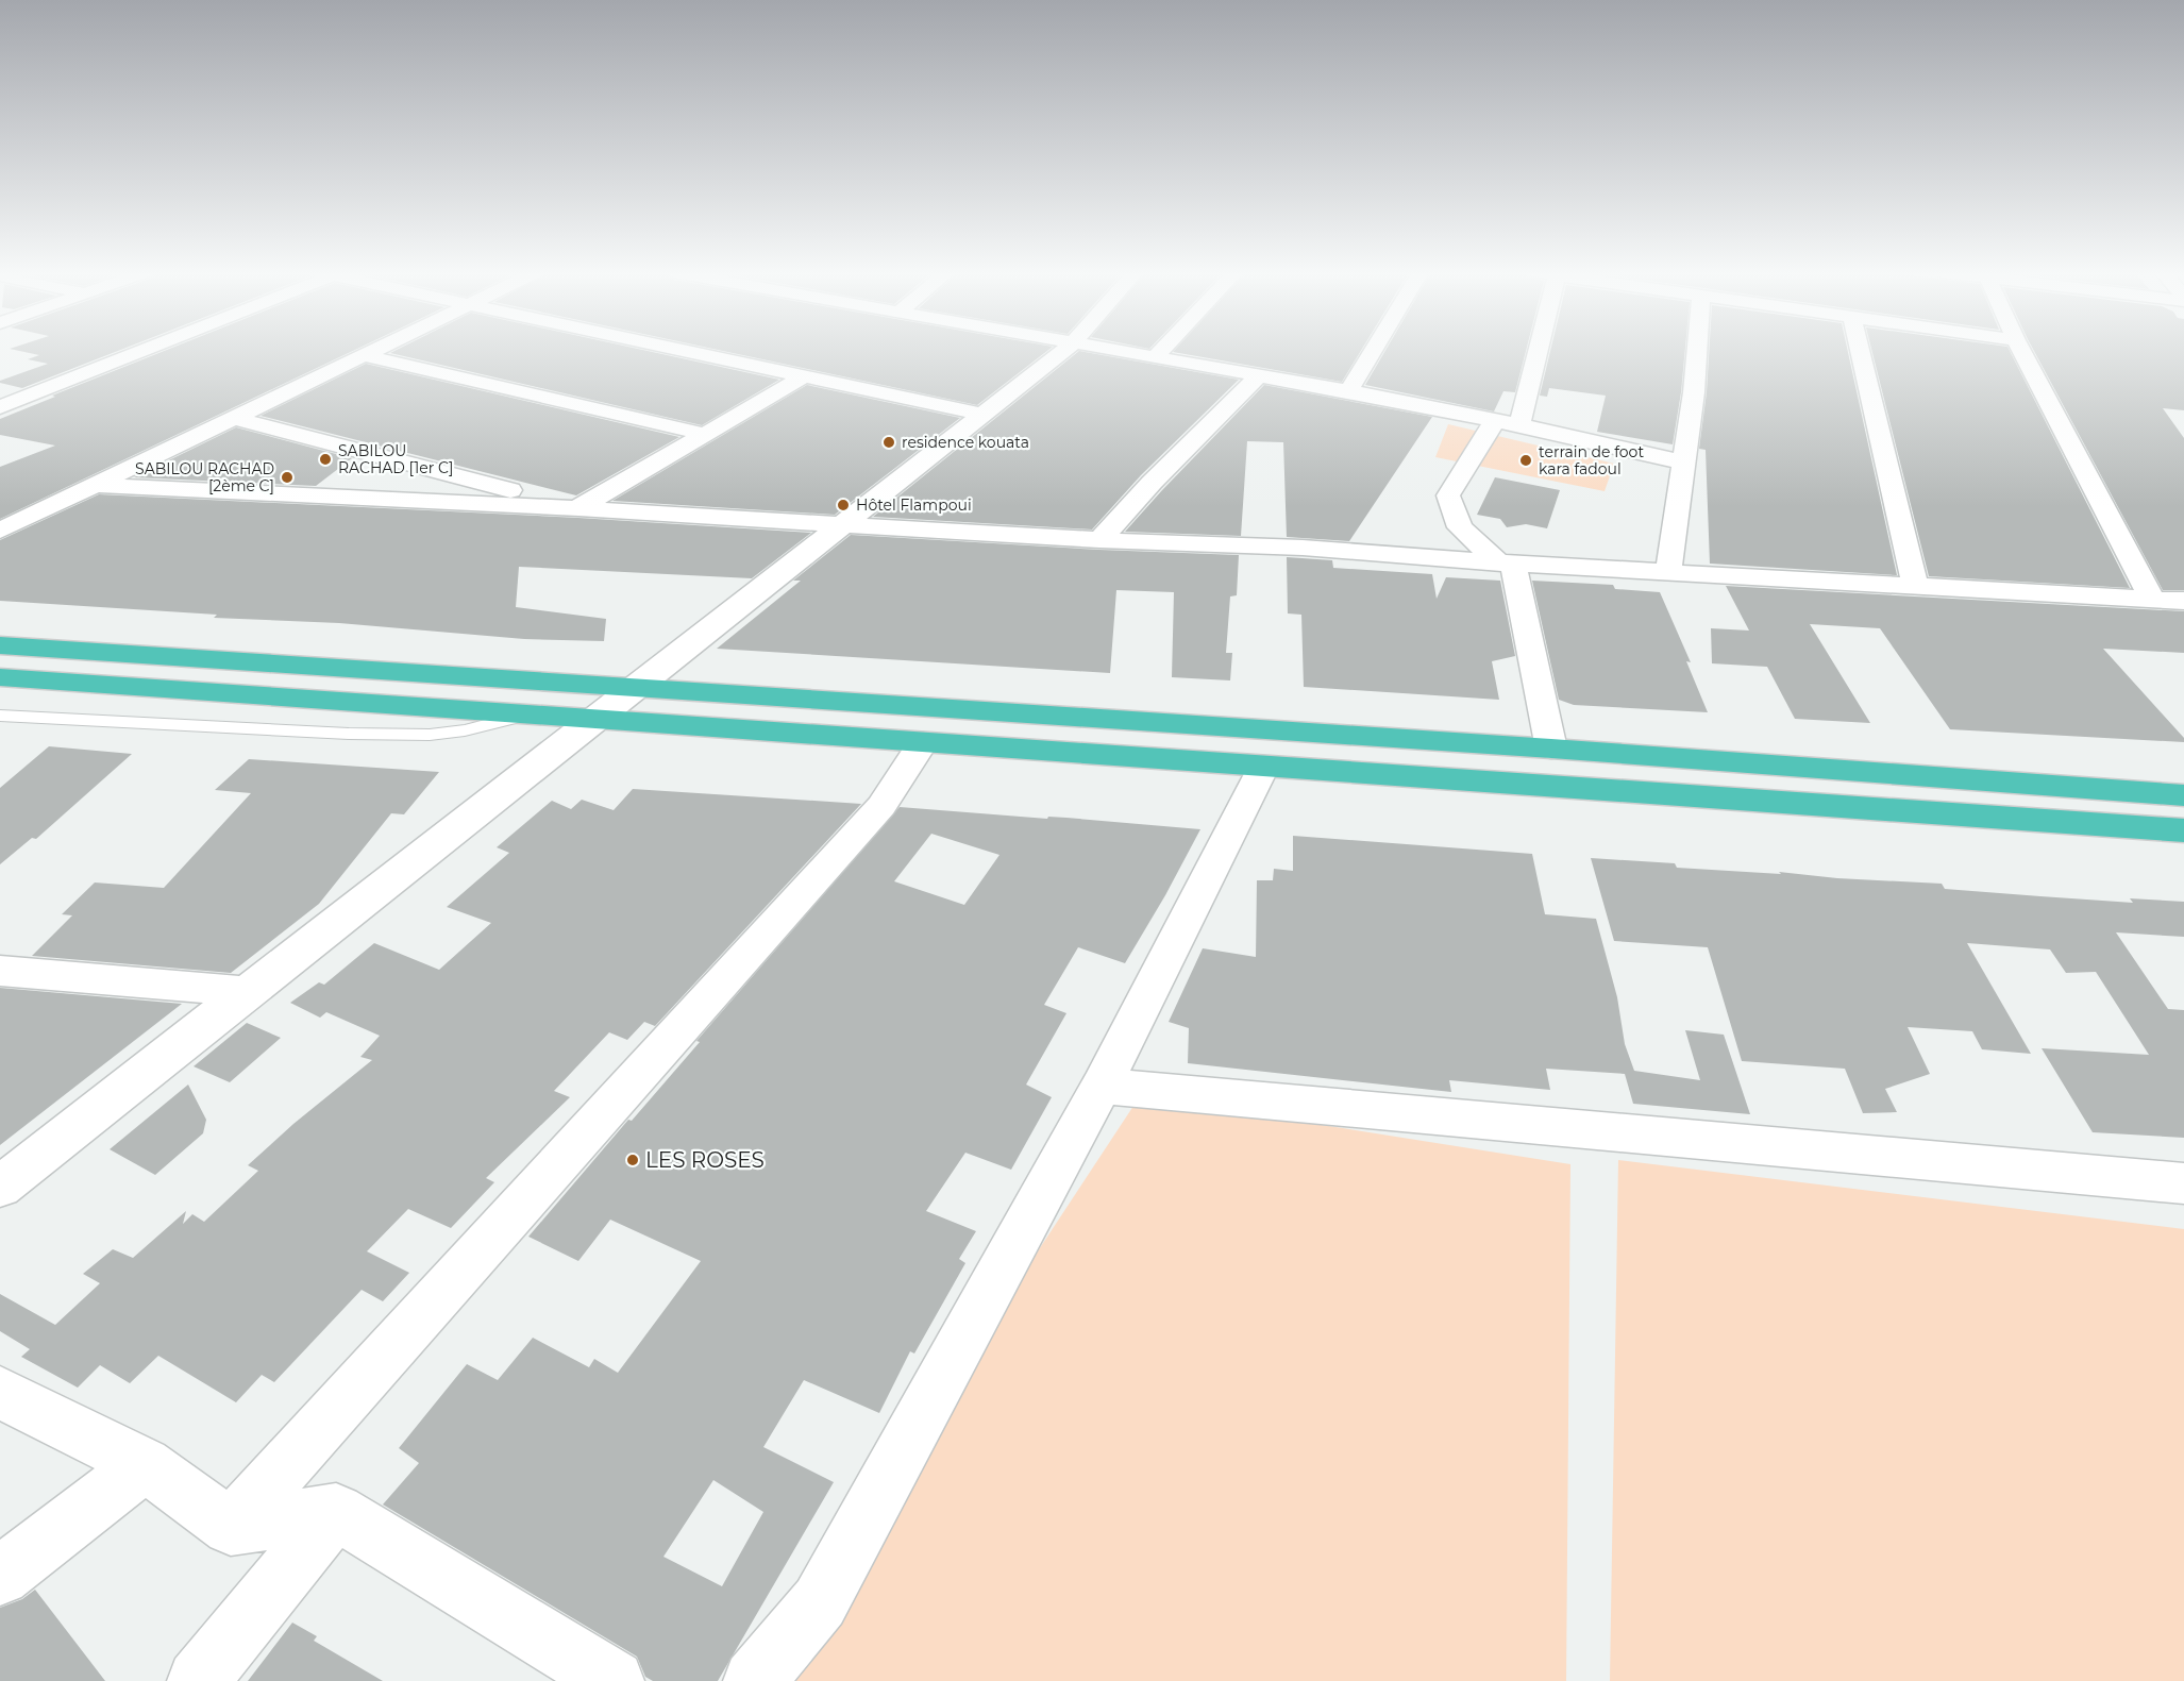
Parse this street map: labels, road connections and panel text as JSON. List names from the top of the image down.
{
  "places": [
    "residence kouata",
    "SABILOU RACHAD [1er C]",
    "terrain de foot kara fadoul",
    "SABILOU RACHAD [2ème C]",
    "Hôtel Flampoui",
    "LES ROSES"
  ]
}
